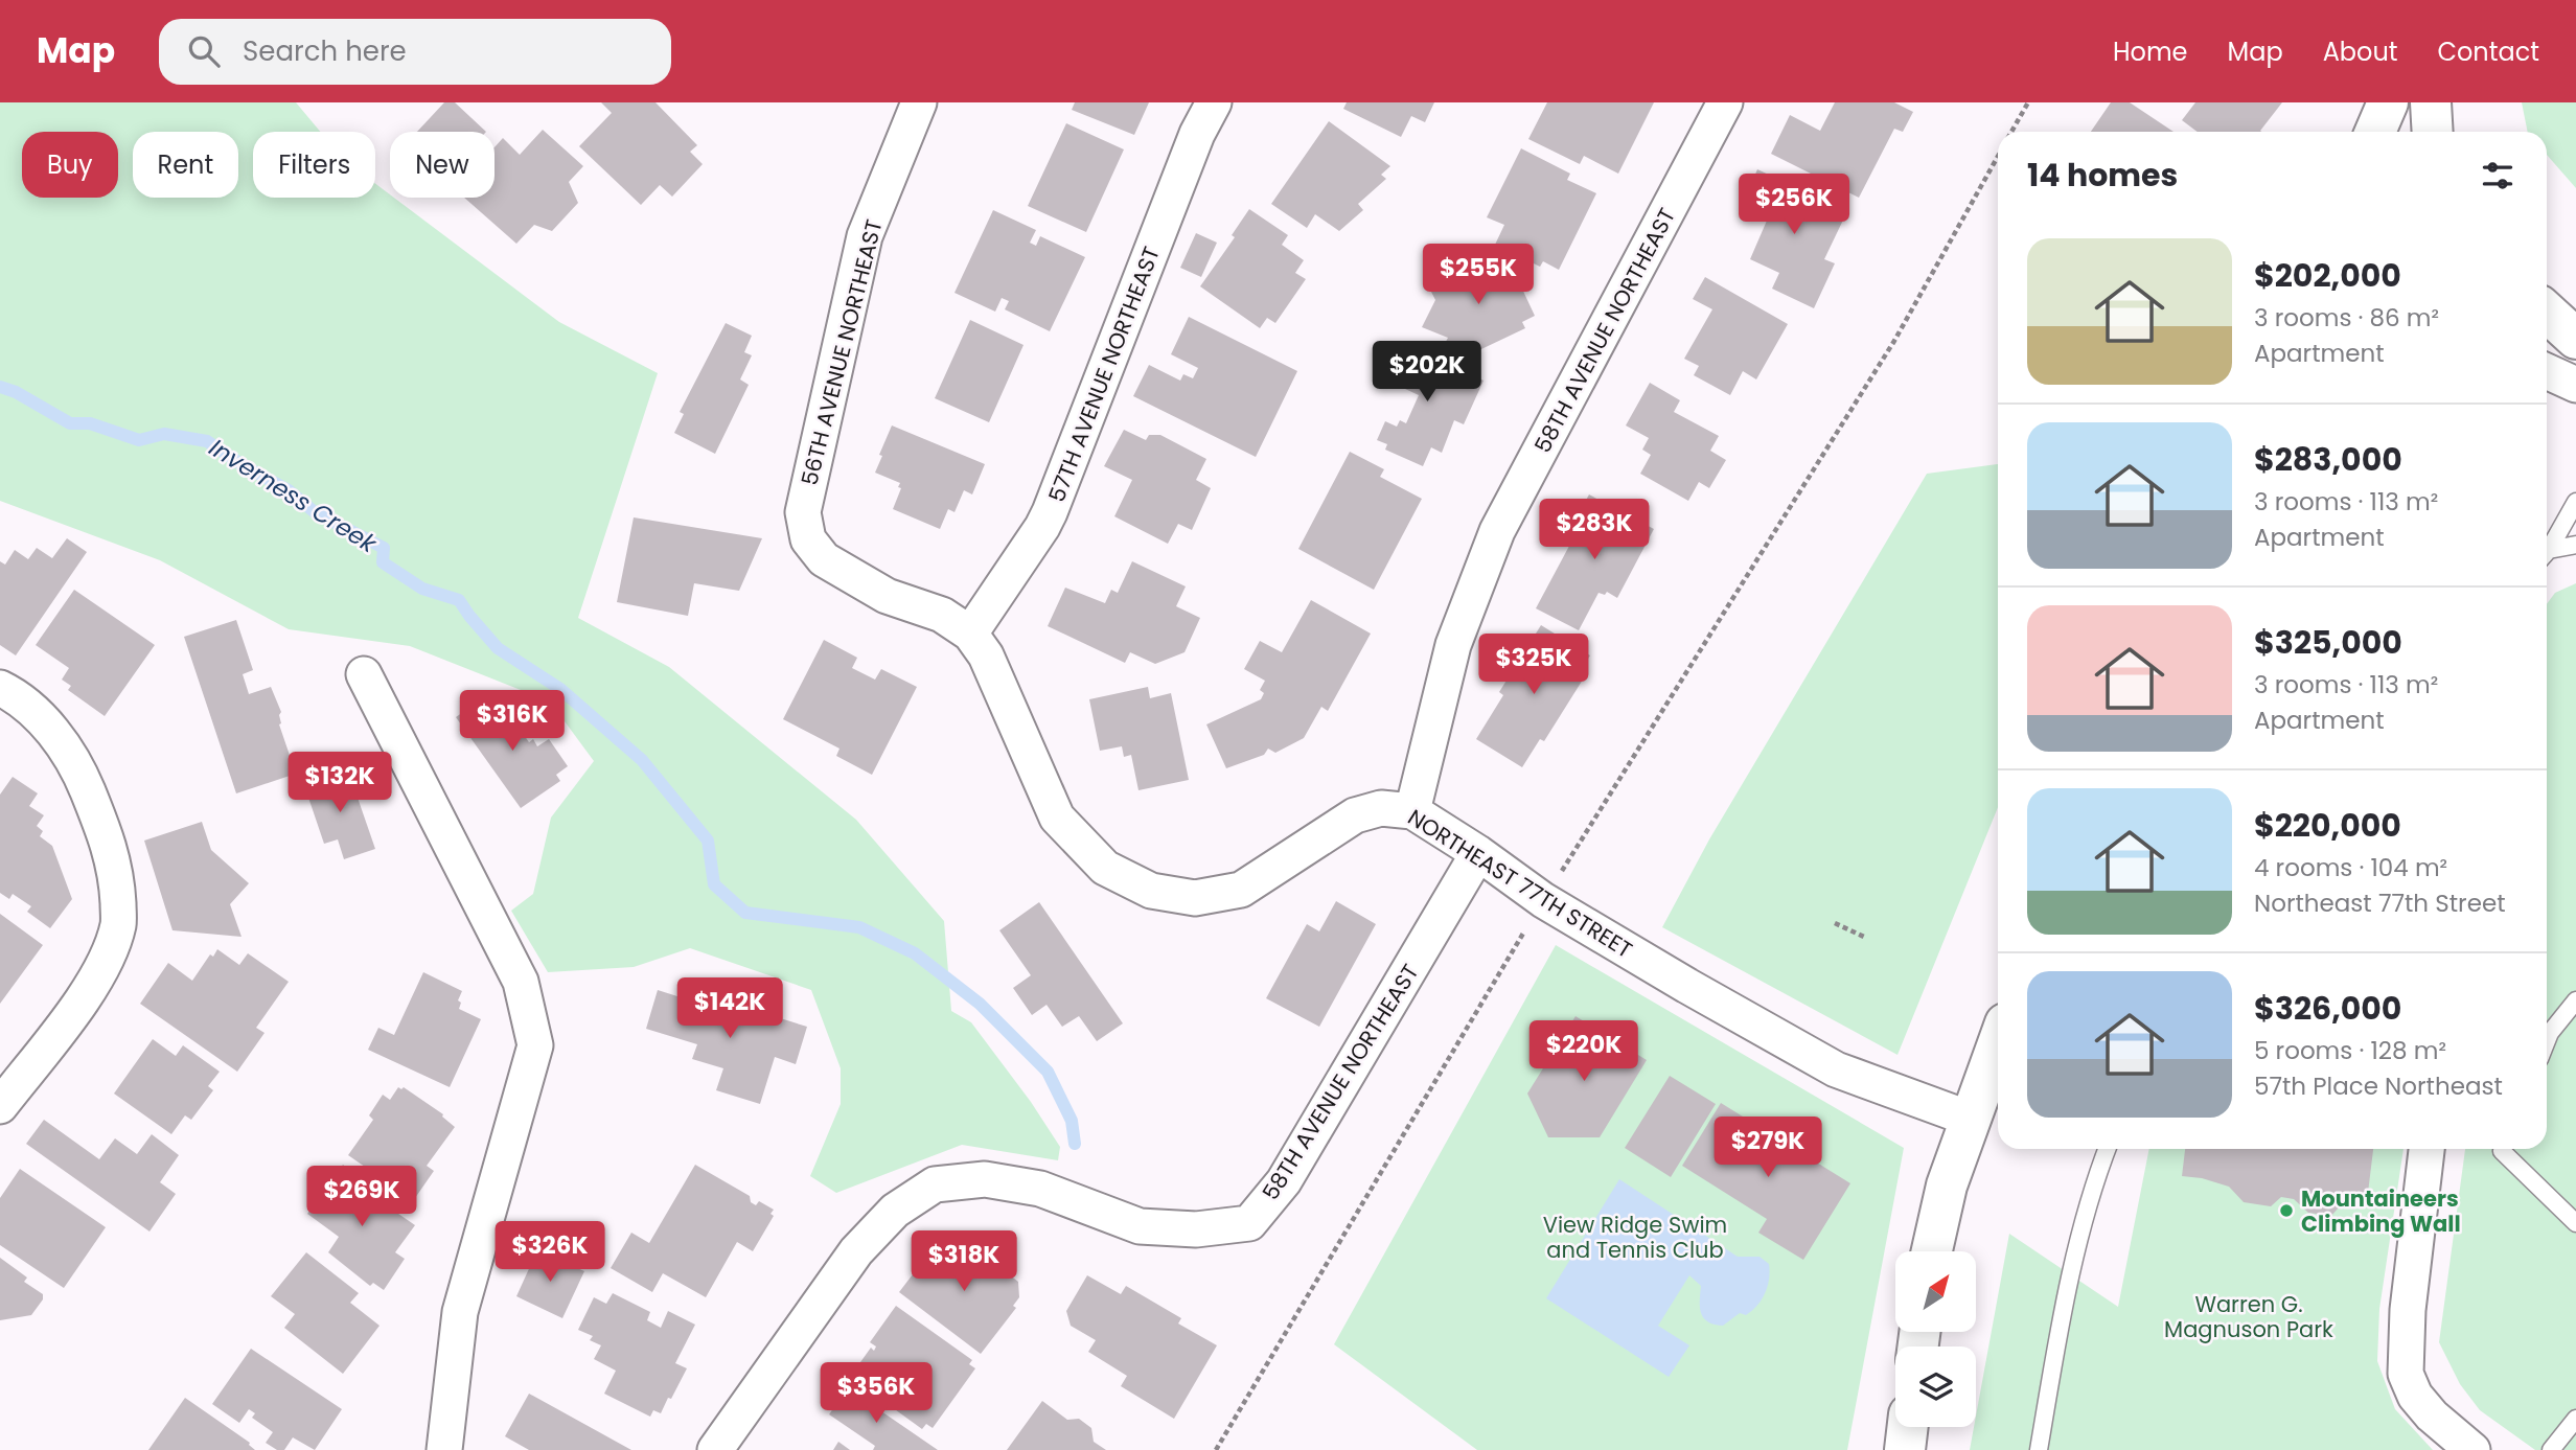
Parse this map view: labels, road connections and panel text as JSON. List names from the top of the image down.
{
  "streets": {
    "street": [
      "58TH AVENUE NORTHEAST",
      "56TH AVENUE NORTHEAST",
      "57TH AVENUE NORTHEAST",
      "NORTHEAST 77TH STREET"
    ]
  },
  "crossings": [
    ["58TH AVENUE NORTHEAST", "NORTHEAST 77TH STREET"],
    ["56TH AVENUE NORTHEAST", "NORTHEAST 77TH STREET"],
    ["57TH AVENUE NORTHEAST", "NORTHEAST 77TH STREET"]
  ],
  "water": ["Inverness Creek"],
  "parks": ["View Ridge Swim and Tennis Club", "Warren G. Magnuson Park"],
  "places": ["Mountaineers Climbing Wall"],
  "north": "top right",
  "page": {
    "header": "Map",
    "search": "Search here",
    "nav": [
      "Home",
      "Map",
      "About",
      "Contact"
    ],
    "chip": [
      "Buy",
      "Rent",
      "Filters",
      "New"
    ],
    "heading": "14 homes",
    "price": [
      "$256K",
      "$255K",
      "$202K",
      "$283K",
      "$325K",
      "$316K",
      "$132K",
      "$142K",
      "$220K",
      "$279K",
      "$269K",
      "$326K",
      "$318K",
      "$356K"
    ],
    "list": [
      {
        "name": "$202,000",
        "note": "3 rooms · 86 m² · Apartment"
      },
      {
        "name": "$283,000",
        "note": "3 rooms · 113 m² · Apartment"
      },
      {
        "name": "$325,000",
        "note": "3 rooms · 113 m² · Apartment"
      },
      {
        "name": "$220,000",
        "note": "4 rooms · 104 m² · Northeast 77th Street"
      },
      {
        "name": "$326,000",
        "note": "5 rooms · 128 m² · 57th Place Northeast"
      }
    ]
  }
}
